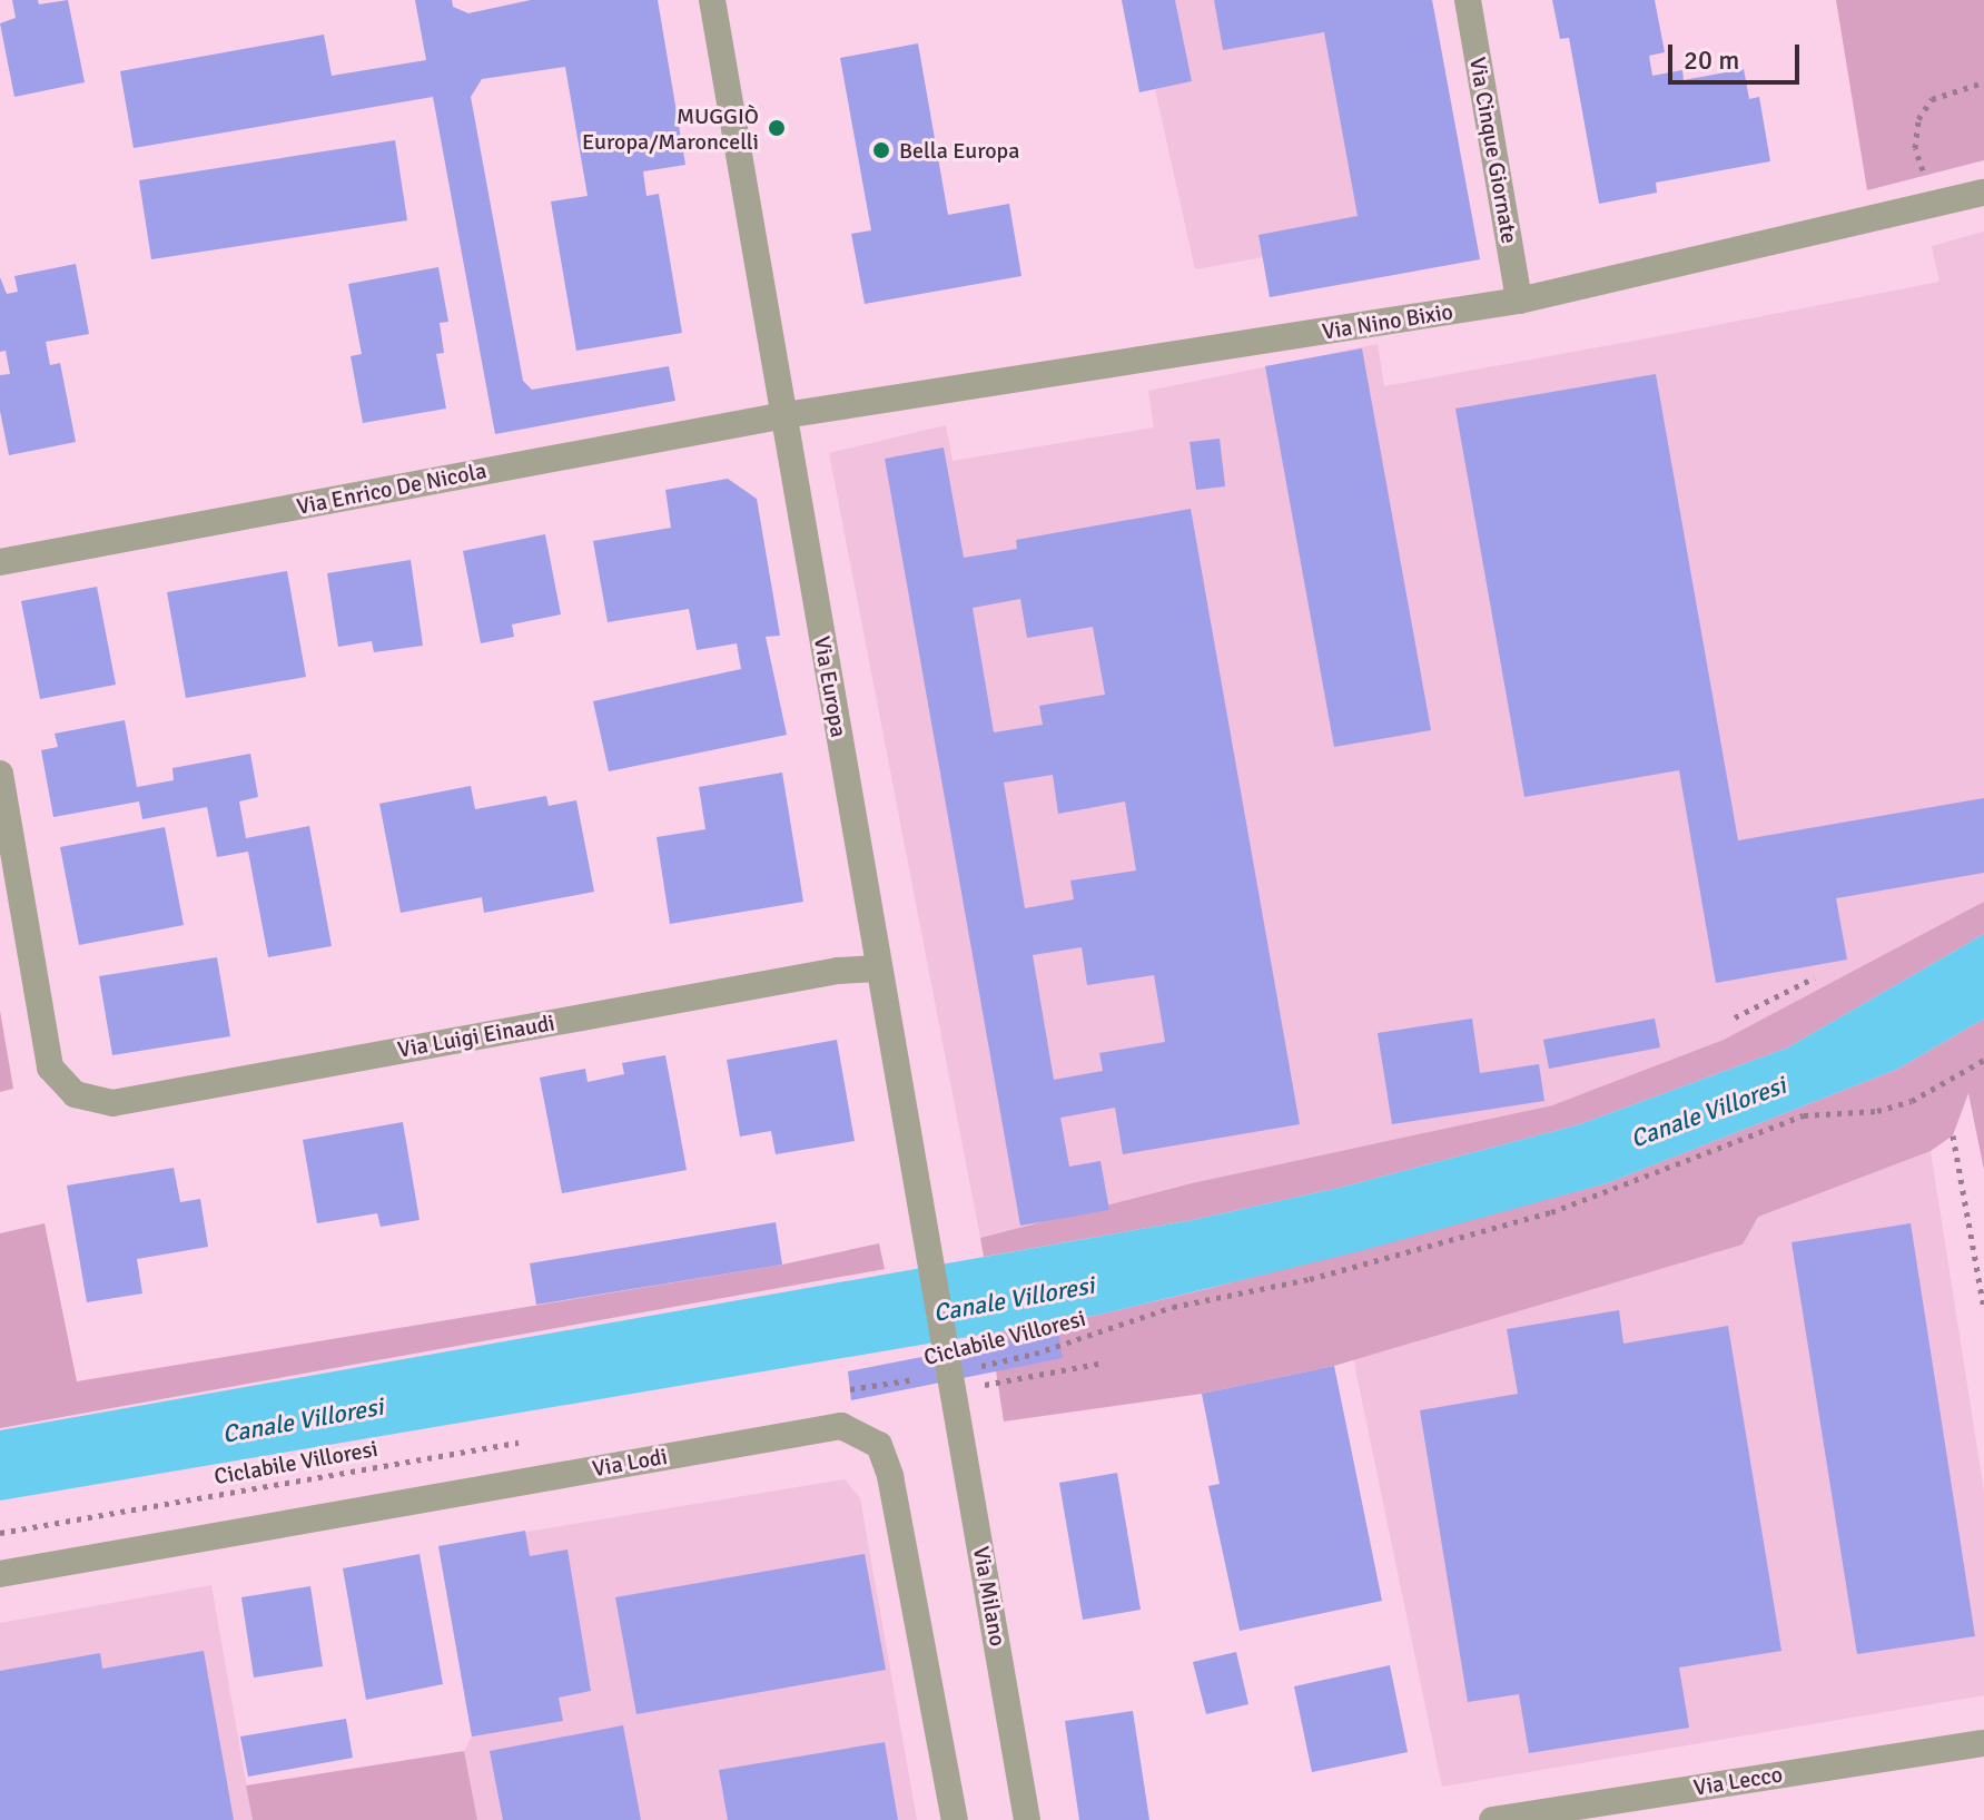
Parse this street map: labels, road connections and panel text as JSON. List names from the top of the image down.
{
  "streets": {
    "street": [
      "Via Cinque Giornate",
      "Via Nino Bixio",
      "Via Enrico De Nicola",
      "Via Europa",
      "Via Luigi Einaudi",
      "Via Lodi",
      "Via Milano",
      "Via Lecco"
    ],
    "path": ["Ciclabile Villoresi"]
  },
  "crossings": [
    ["Via Cinque Giornate", "Via Nino Bixio"],
    ["Via Nino Bixio", "Via Enrico De Nicola"],
    ["Via Nino Bixio", "Via Europa"],
    ["Via Enrico De Nicola", "Via Europa"],
    ["Via Europa", "Via Luigi Einaudi"],
    ["Via Europa", "Ciclabile Villoresi"],
    ["Via Europa", "Via Milano"],
    ["Ciclabile Villoresi", "Via Milano"]
  ],
  "water": ["Canale Villoresi"],
  "places": ["MUGGIÒ Europa/Maroncelli", "Bella Europa"],
  "scale_bar": "20 m"
}
